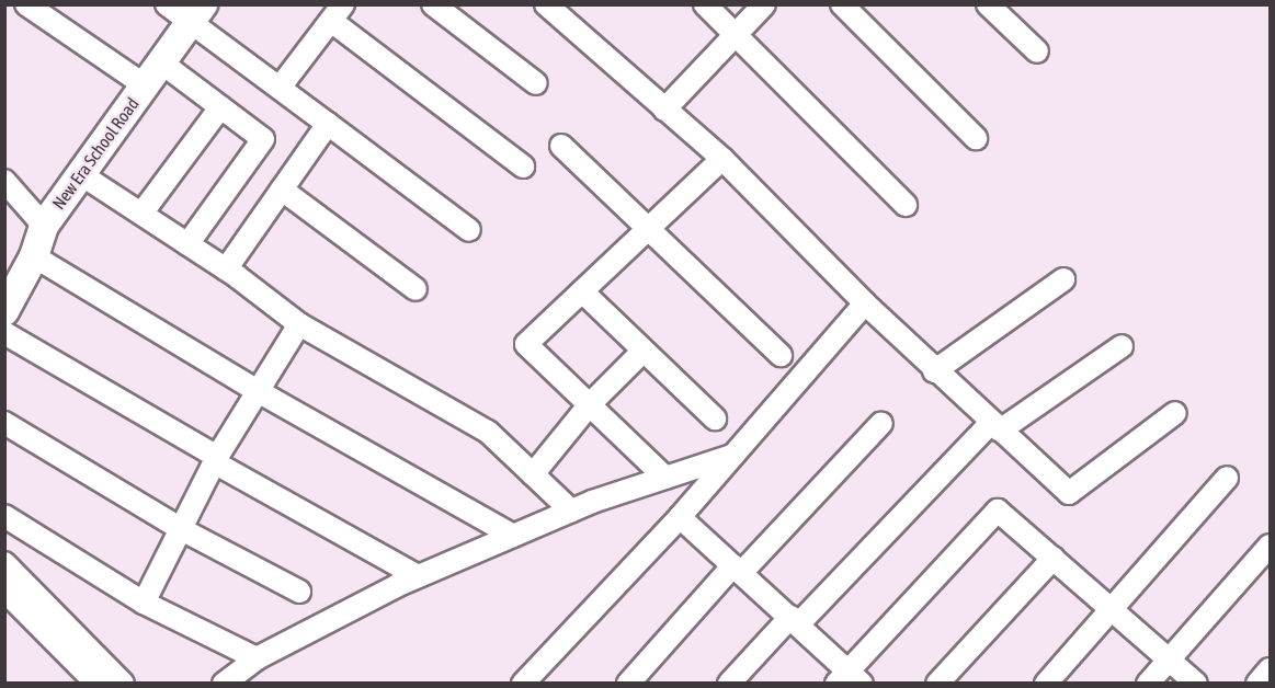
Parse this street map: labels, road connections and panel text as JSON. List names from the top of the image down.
{
  "streets": {
    "street": ["New Era School Road"]
  }
}
